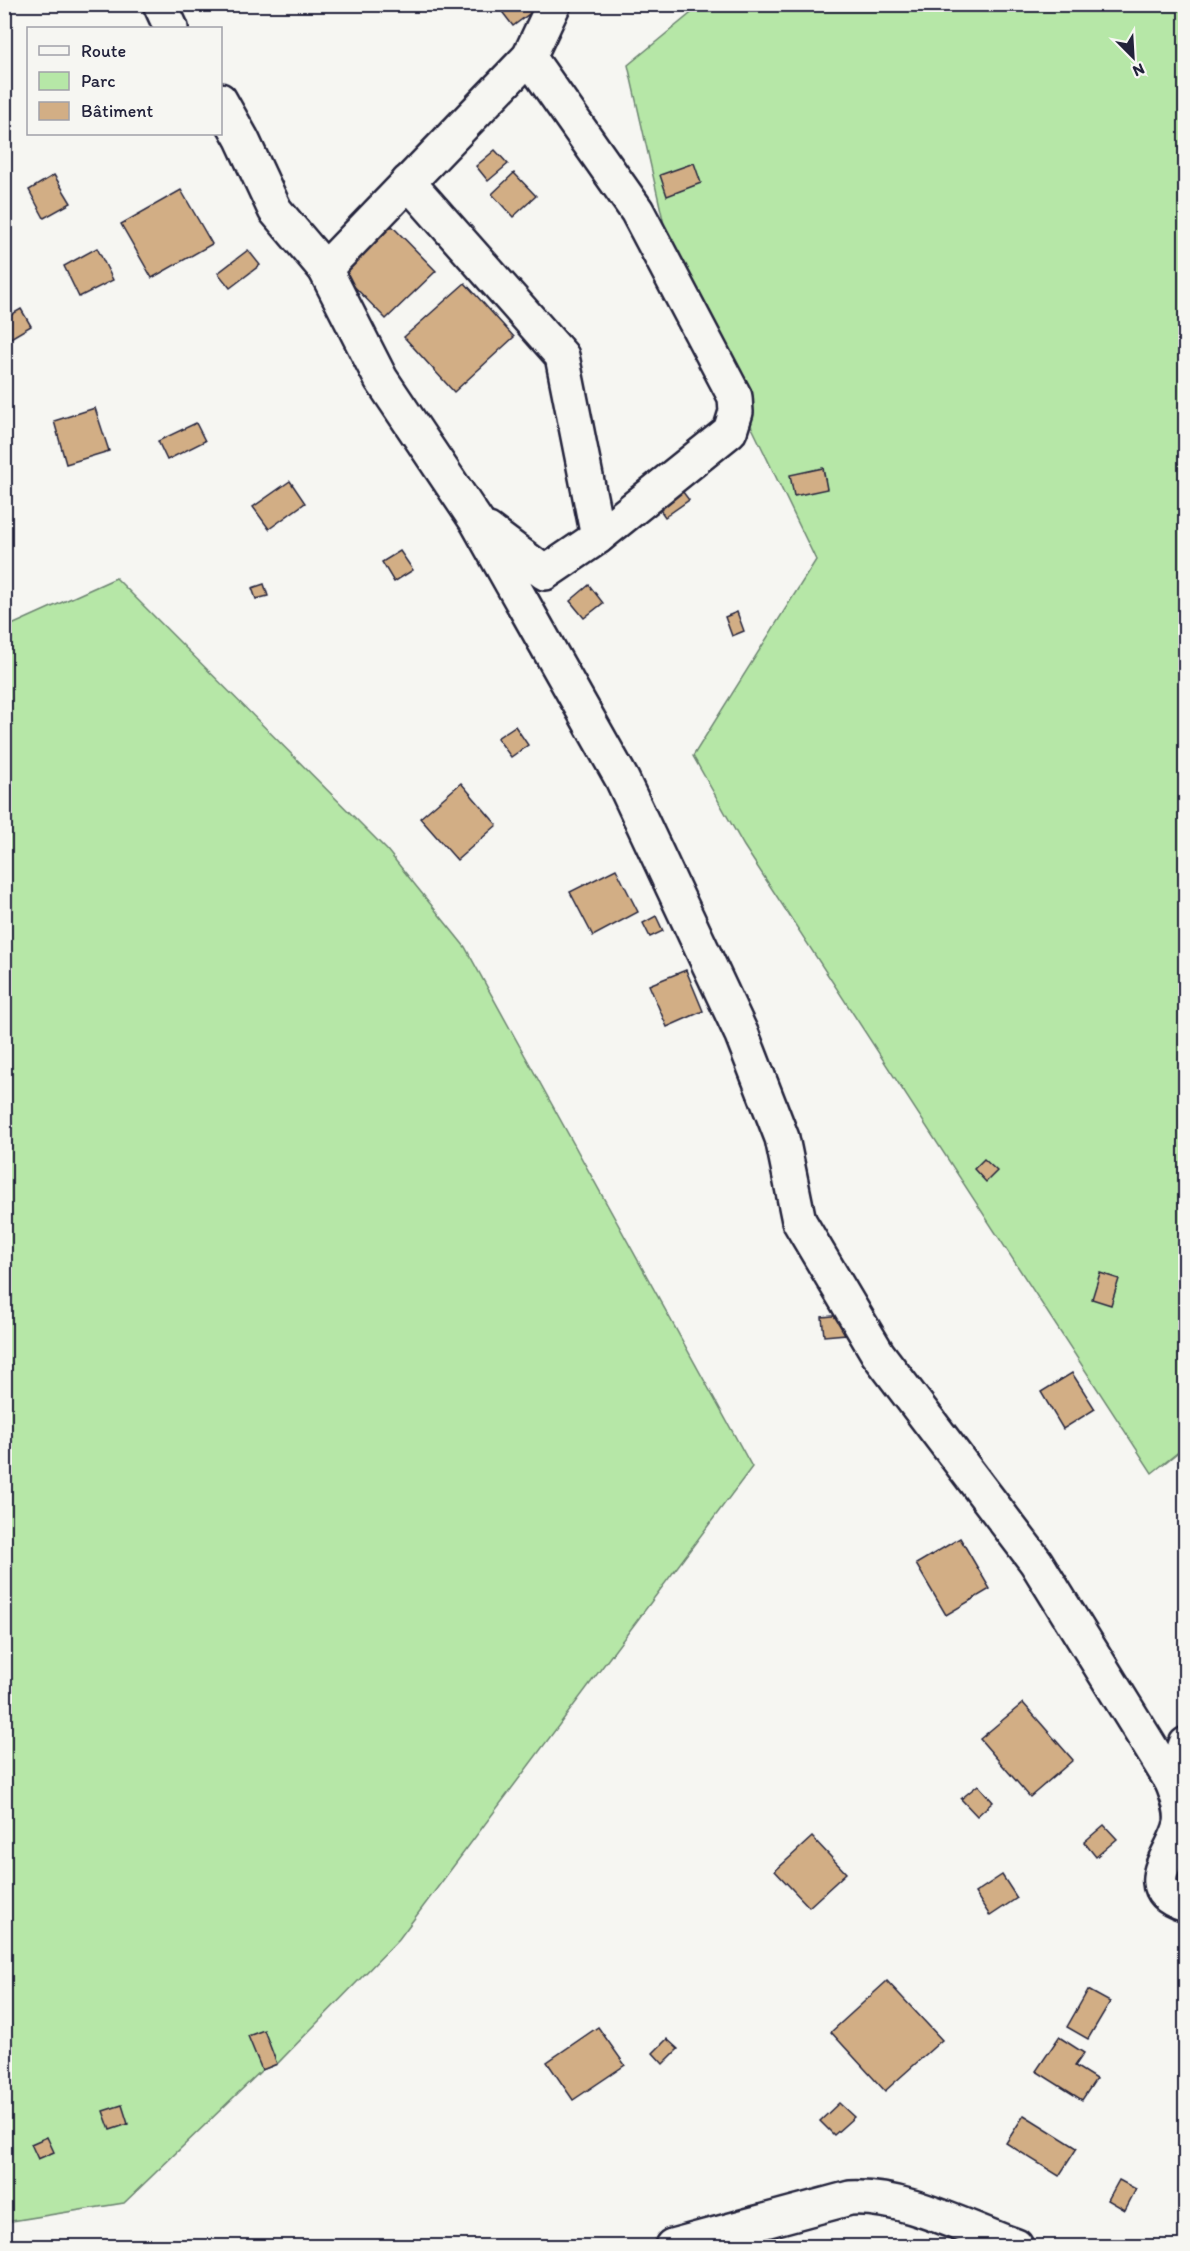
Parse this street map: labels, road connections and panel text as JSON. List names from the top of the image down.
{
  "legend": ["Route", "Parc", "Bâtiment"],
  "north": "bottom right"
}
